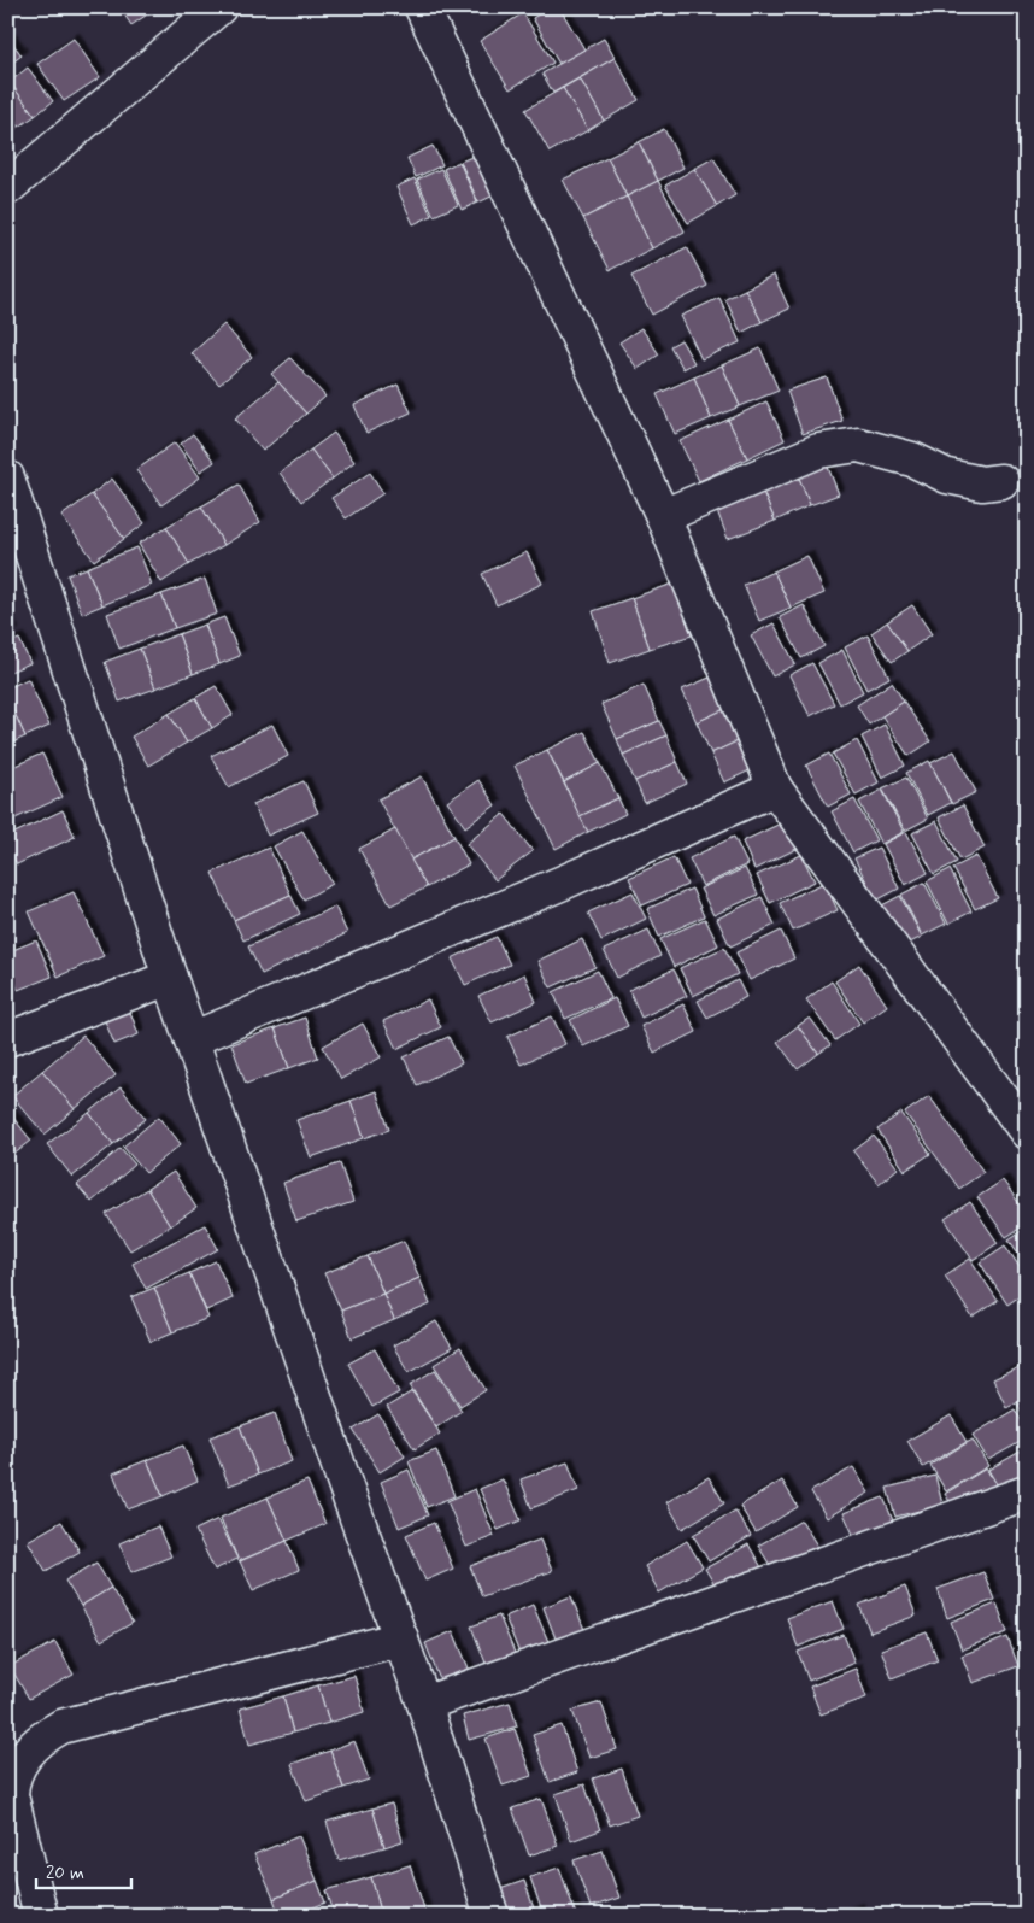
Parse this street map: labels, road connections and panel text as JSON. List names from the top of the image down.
{
  "scale_bar": "20 m"
}
